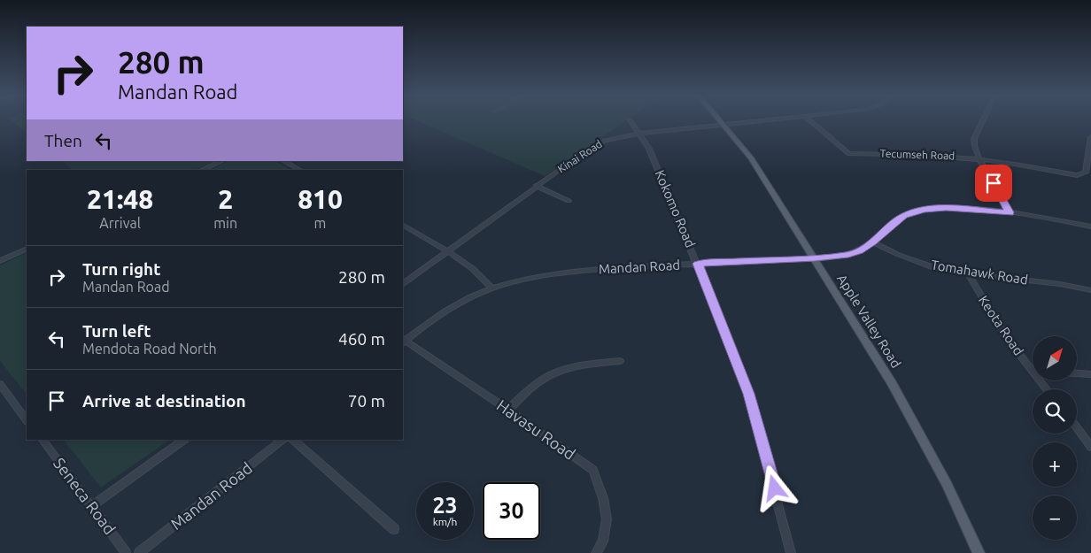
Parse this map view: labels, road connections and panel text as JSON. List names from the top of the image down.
{
  "streets": {
    "main road": ["Apple Valley Road"],
    "street": [
      "Tecumseh Road",
      "Kinai Road",
      "Kokomo Road",
      "Mandan Road",
      "Tomahawk Road",
      "Keota Road",
      "Havasu Road",
      "Seneca Road"
    ]
  },
  "crossings": [
    ["Kinai Road", "Kokomo Road"],
    ["Kinai Road", "Apple Valley Road"],
    ["Kokomo Road", "Mandan Road"],
    ["Mandan Road", "Tomahawk Road"],
    ["Mandan Road", "Apple Valley Road"],
    ["Mandan Road", "Havasu Road"],
    ["Tomahawk Road", "Keota Road"]
  ],
  "north": "top right",
  "page": {
    "turn": ["280 m", "Mandan Road"],
    "then": "Then",
    "eta": [
      "21:48",
      "Arrival",
      "2",
      "min",
      "810",
      "m"
    ],
    "list": [
      {
        "name": "Turn right",
        "note": "Mandan Road",
        "value": "280 m"
      },
      {
        "name": "Turn left",
        "note": "Mendota Road North",
        "value": "460 m"
      },
      {
        "name": "Arrive at destination",
        "value": "70 m"
      }
    ],
    "map_buttons": ["+", "−"],
    "speed": "23 km/h",
    "limit": "30"
  }
}
